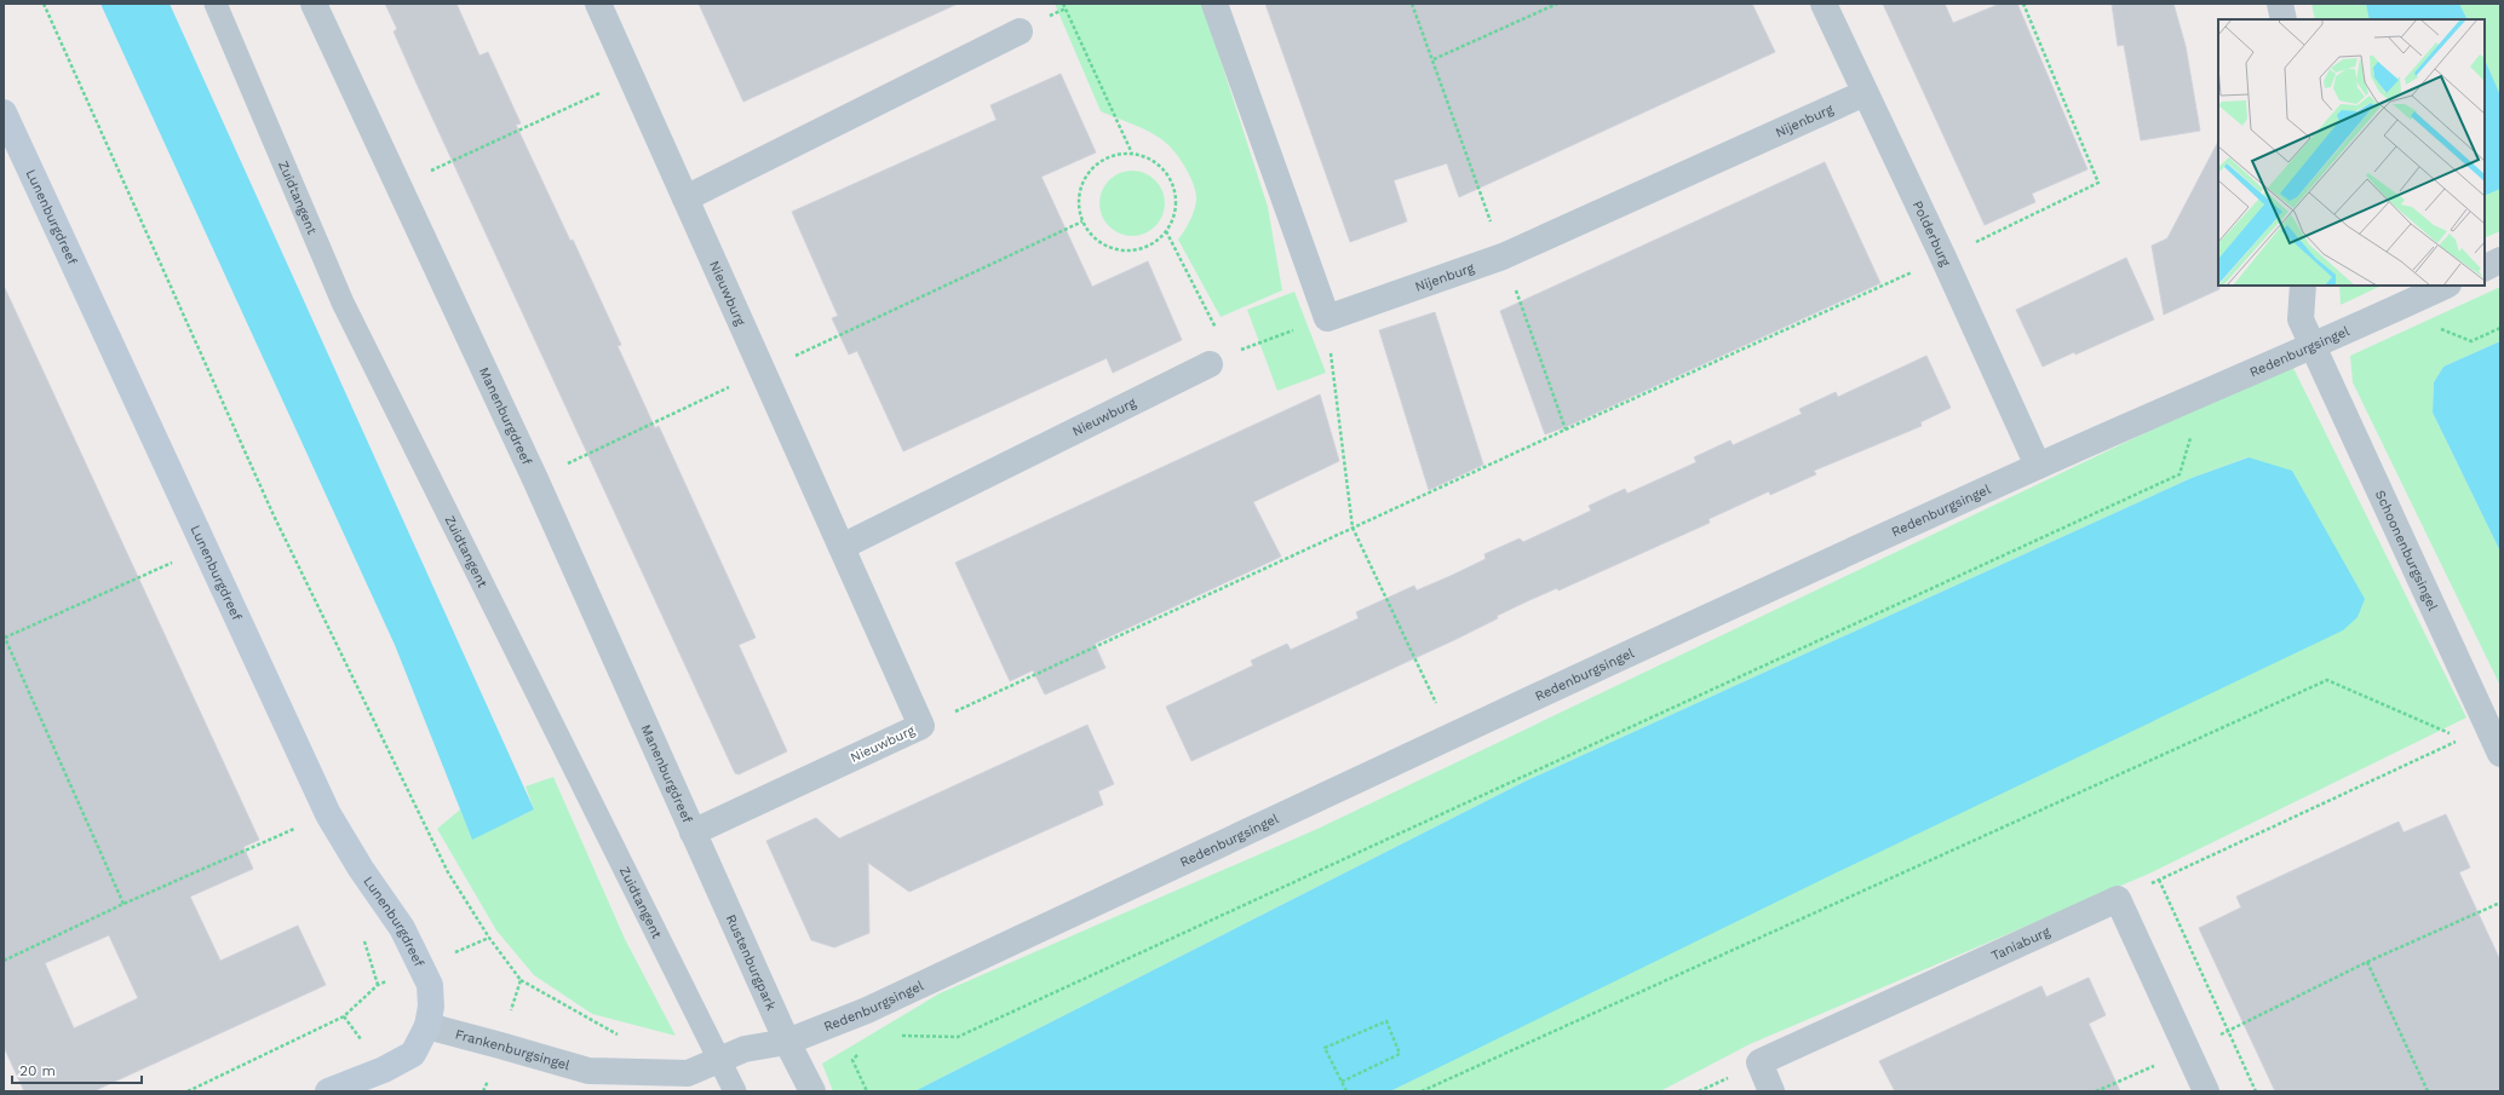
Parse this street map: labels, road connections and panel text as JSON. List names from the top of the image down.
{
  "streets": {
    "street": [
      "Nijenburg",
      "Lunenburgdreef",
      "Polderburg",
      "Nieuwburg",
      "Redenburgsingel",
      "Manenburgdreef",
      "Schoonenburgsingel",
      "Taniaburg",
      "Rustenburgpark",
      "Frankenburgsingel"
    ],
    "lane": ["Zuidtangent"]
  },
  "crossings": [
    ["Nijenburg", "Polderburg"],
    ["Zuidtangent", "Redenburgsingel"],
    ["Zuidtangent", "Frankenburgsingel"],
    ["Lunenburgdreef", "Frankenburgsingel"],
    ["Polderburg", "Redenburgsingel"],
    ["Nieuwburg", "Manenburgdreef"],
    ["Nieuwburg", "Rustenburgpark"],
    ["Redenburgsingel", "Schoonenburgsingel"],
    ["Redenburgsingel", "Rustenburgpark"],
    ["Redenburgsingel", "Frankenburgsingel"],
    ["Manenburgdreef", "Rustenburgpark"]
  ],
  "scale_bar": "20 m"
}
